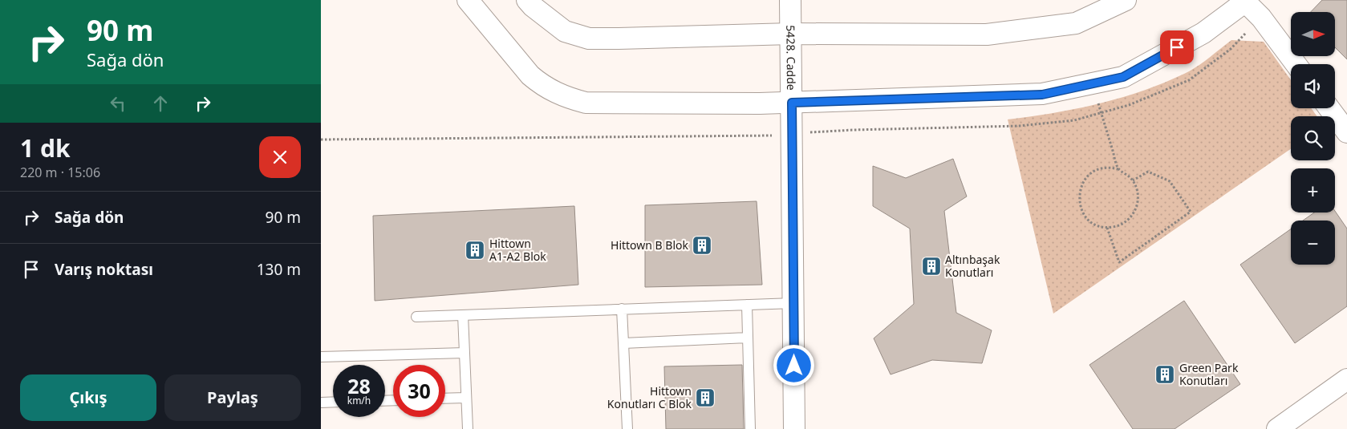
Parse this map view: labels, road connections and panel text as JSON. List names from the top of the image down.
{
  "streets": {
    "street": ["5428. Cadde"]
  },
  "places": {
    "building": [
      "Hittown B Blok",
      "Hittown A1-A2 Blok",
      "Altınbaşak Konutları",
      "Green Park Konutları",
      "Hittown Konutları C Blok"
    ]
  },
  "north": "right",
  "page": {
    "turn": ["90 m", "Sağa dön"],
    "map_buttons": ["+", "−"],
    "heading": ["1 dk", "220 m · 15:06"],
    "list": [
      {
        "name": "Sağa dön",
        "value": "90 m"
      },
      {
        "name": "Varış noktası",
        "value": "130 m"
      }
    ],
    "speed": "28 km/h",
    "limit": "30",
    "buttons": ["Çıkış", "Paylaş"]
  }
}
